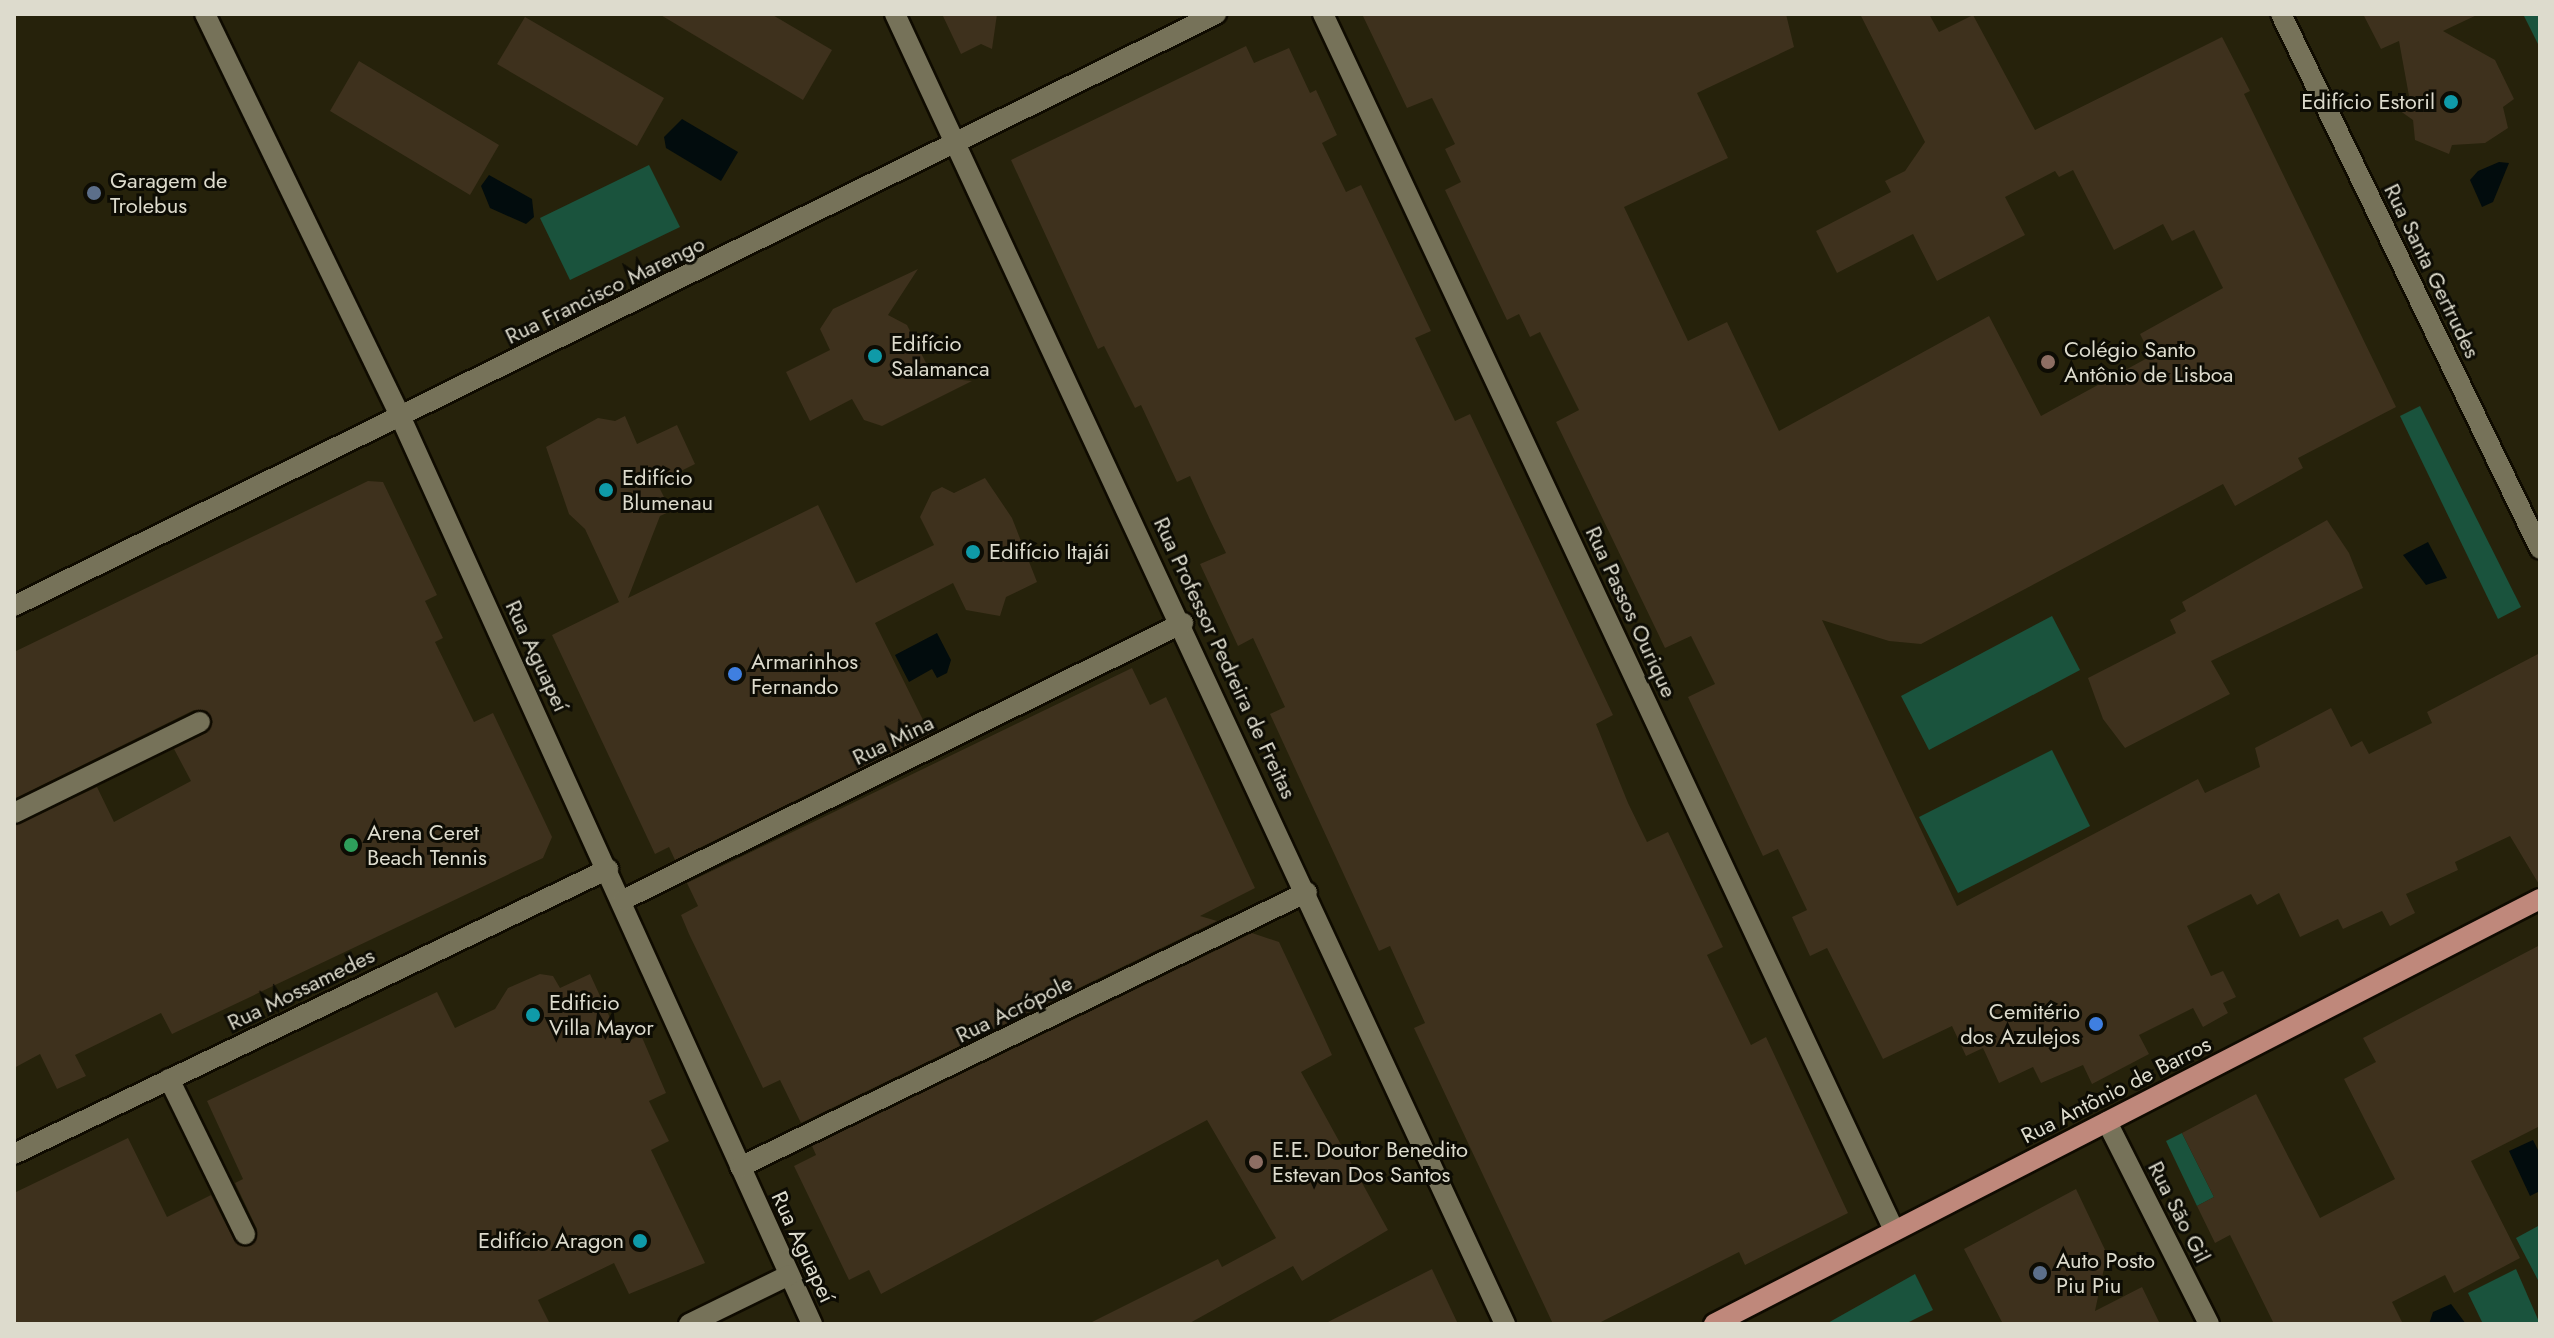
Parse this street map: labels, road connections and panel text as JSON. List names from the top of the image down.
{
  "streets": {
    "main road": ["Rua Antônio de Barros"],
    "street": [
      "Rua Santa Gertrudes",
      "Rua Francisco Marengo",
      "Rua Passos Ourique",
      "Rua Aguapeí",
      "Rua Professor Pedreira de Freitas",
      "Rua Mina",
      "Rua Mossamedes",
      "Rua Acrópole",
      "Rua São Gil"
    ]
  },
  "crossings": [
    ["Rua Francisco Marengo", "Rua Aguapeí"],
    ["Rua Francisco Marengo", "Rua Professor Pedreira de Freitas"],
    ["Rua Passos Ourique", "Rua Antônio de Barros"],
    ["Rua Aguapeí", "Rua Mina"],
    ["Rua Aguapeí", "Rua Mossamedes"],
    ["Rua Aguapeí", "Rua Acrópole"],
    ["Rua Professor Pedreira de Freitas", "Rua Mina"],
    ["Rua Professor Pedreira de Freitas", "Rua Acrópole"],
    ["Rua Antônio de Barros", "Rua São Gil"]
  ],
  "places": [
    "Edifício Estoril",
    "Garagem de Trolebus",
    "Edifício Salamanca",
    "Colégio Santo Antônio de Lisboa",
    "Edifício Blumenau",
    "Edifício Itajái",
    "Armarinhos Fernando",
    "Arena Ceret Beach Tennis",
    "Edificio Villa Mayor",
    "Cemitério dos Azulejos",
    "E.E. Doutor Benedito Estevan Dos Santos",
    "Edifício Aragon",
    "Auto Posto Piu Piu"
  ]
}
